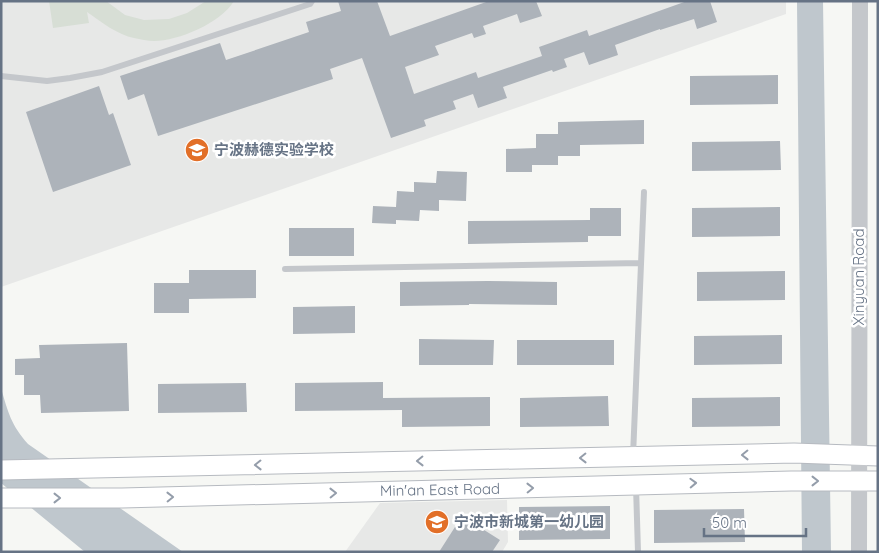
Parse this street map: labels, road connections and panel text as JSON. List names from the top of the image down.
{
  "streets": {
    "main road": ["Min'an East Road"],
    "street": ["Xinyuan Road"]
  },
  "crossings": [
    ["Xinyuan Road", "Min'an East Road"]
  ],
  "places": {
    "school or university": ["宁波赫德实验学校", "宁波市新城第一幼儿园"]
  },
  "scale_bar": "50 m"
}
